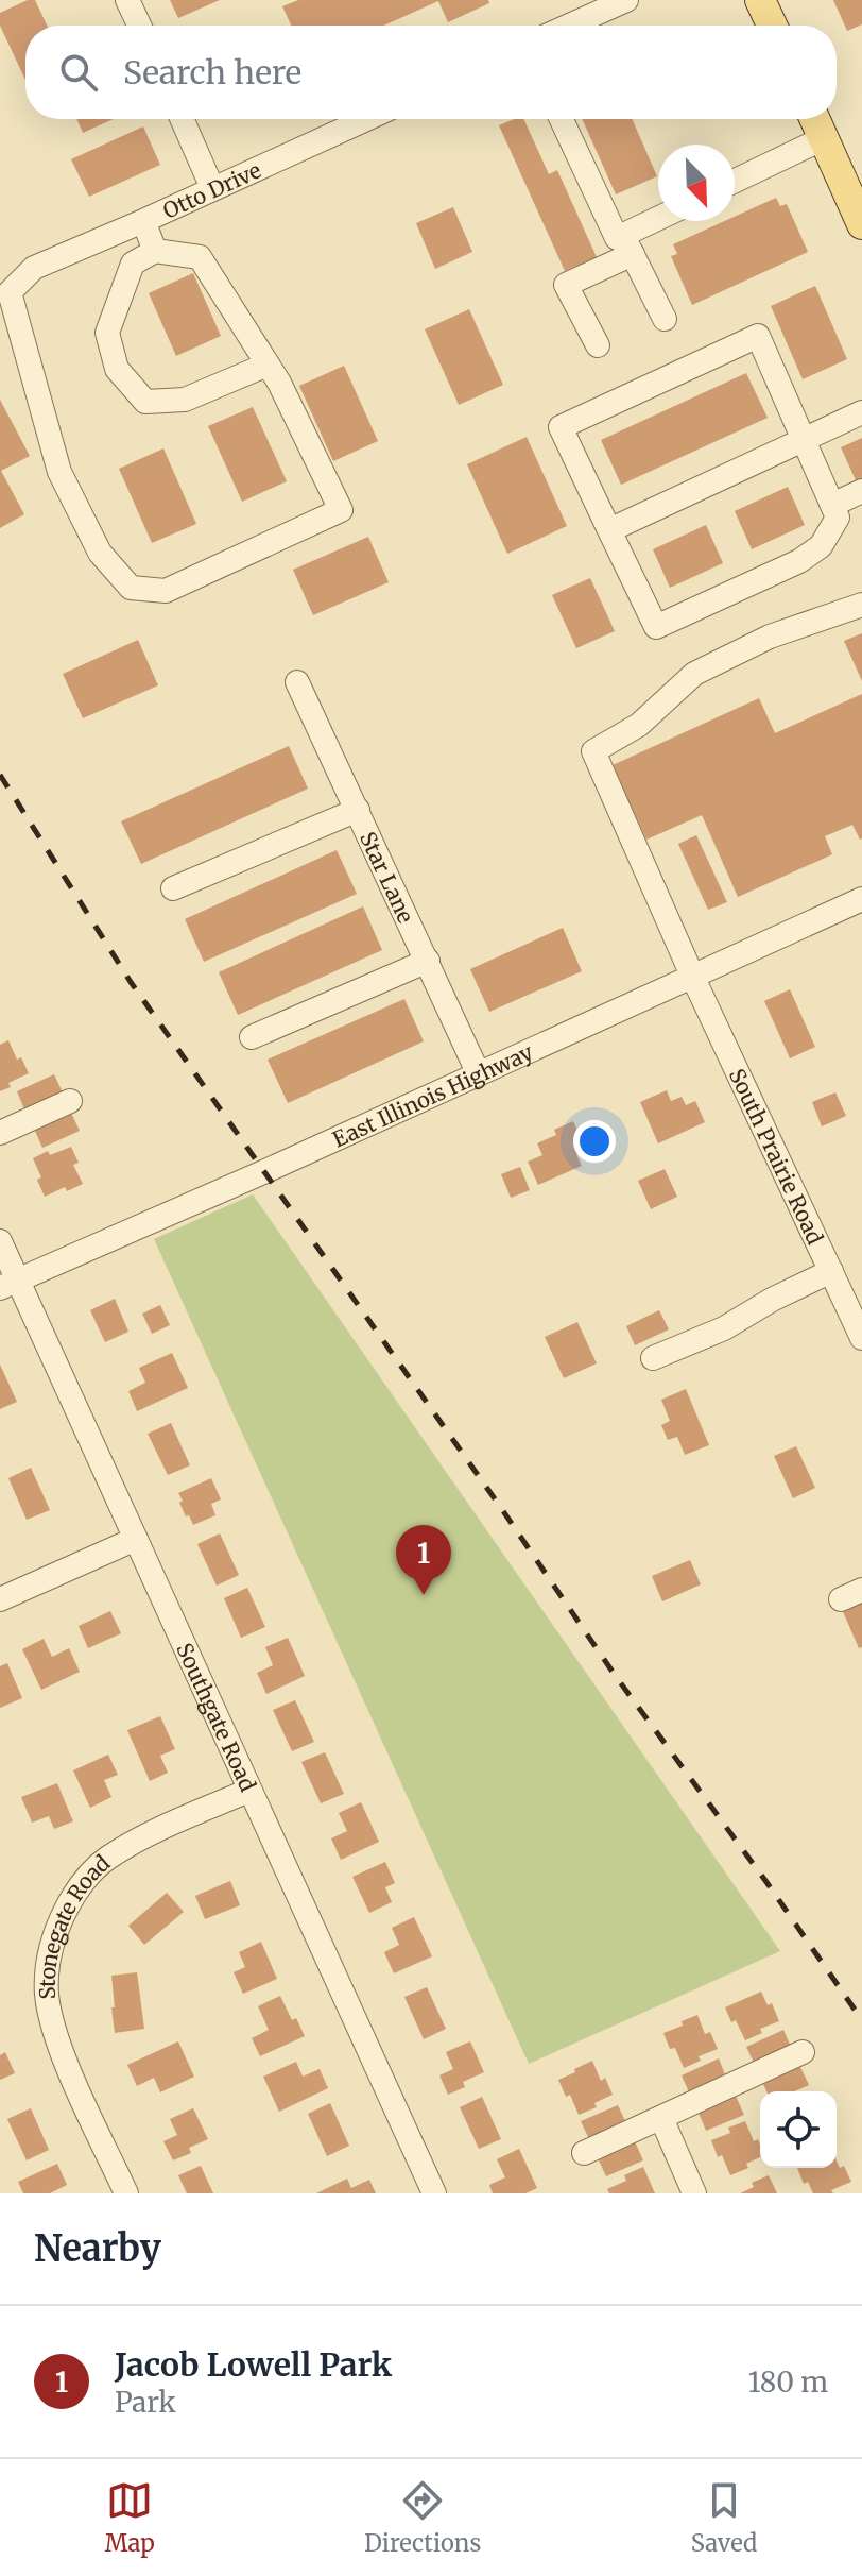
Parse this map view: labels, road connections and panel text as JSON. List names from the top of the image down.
{
  "streets": {
    "street": [
      "Otto Drive",
      "Star Lane",
      "East Illinois Highway",
      "South Prairie Road",
      "Southgate Road",
      "Stonegate Road"
    ]
  },
  "crossings": [
    ["Star Lane", "East Illinois Highway"],
    ["East Illinois Highway", "South Prairie Road"],
    ["East Illinois Highway", "Southgate Road"],
    ["Southgate Road", "Stonegate Road"]
  ],
  "north": "bottom right",
  "page": {
    "search": "Search here",
    "pins": "1",
    "heading": "Nearby",
    "list": [
      {
        "mark": "1",
        "name": "Jacob Lowell Park",
        "note": "Park",
        "value": "180 m"
      }
    ],
    "nav": ["Map", "Directions", "Saved"]
  }
}
